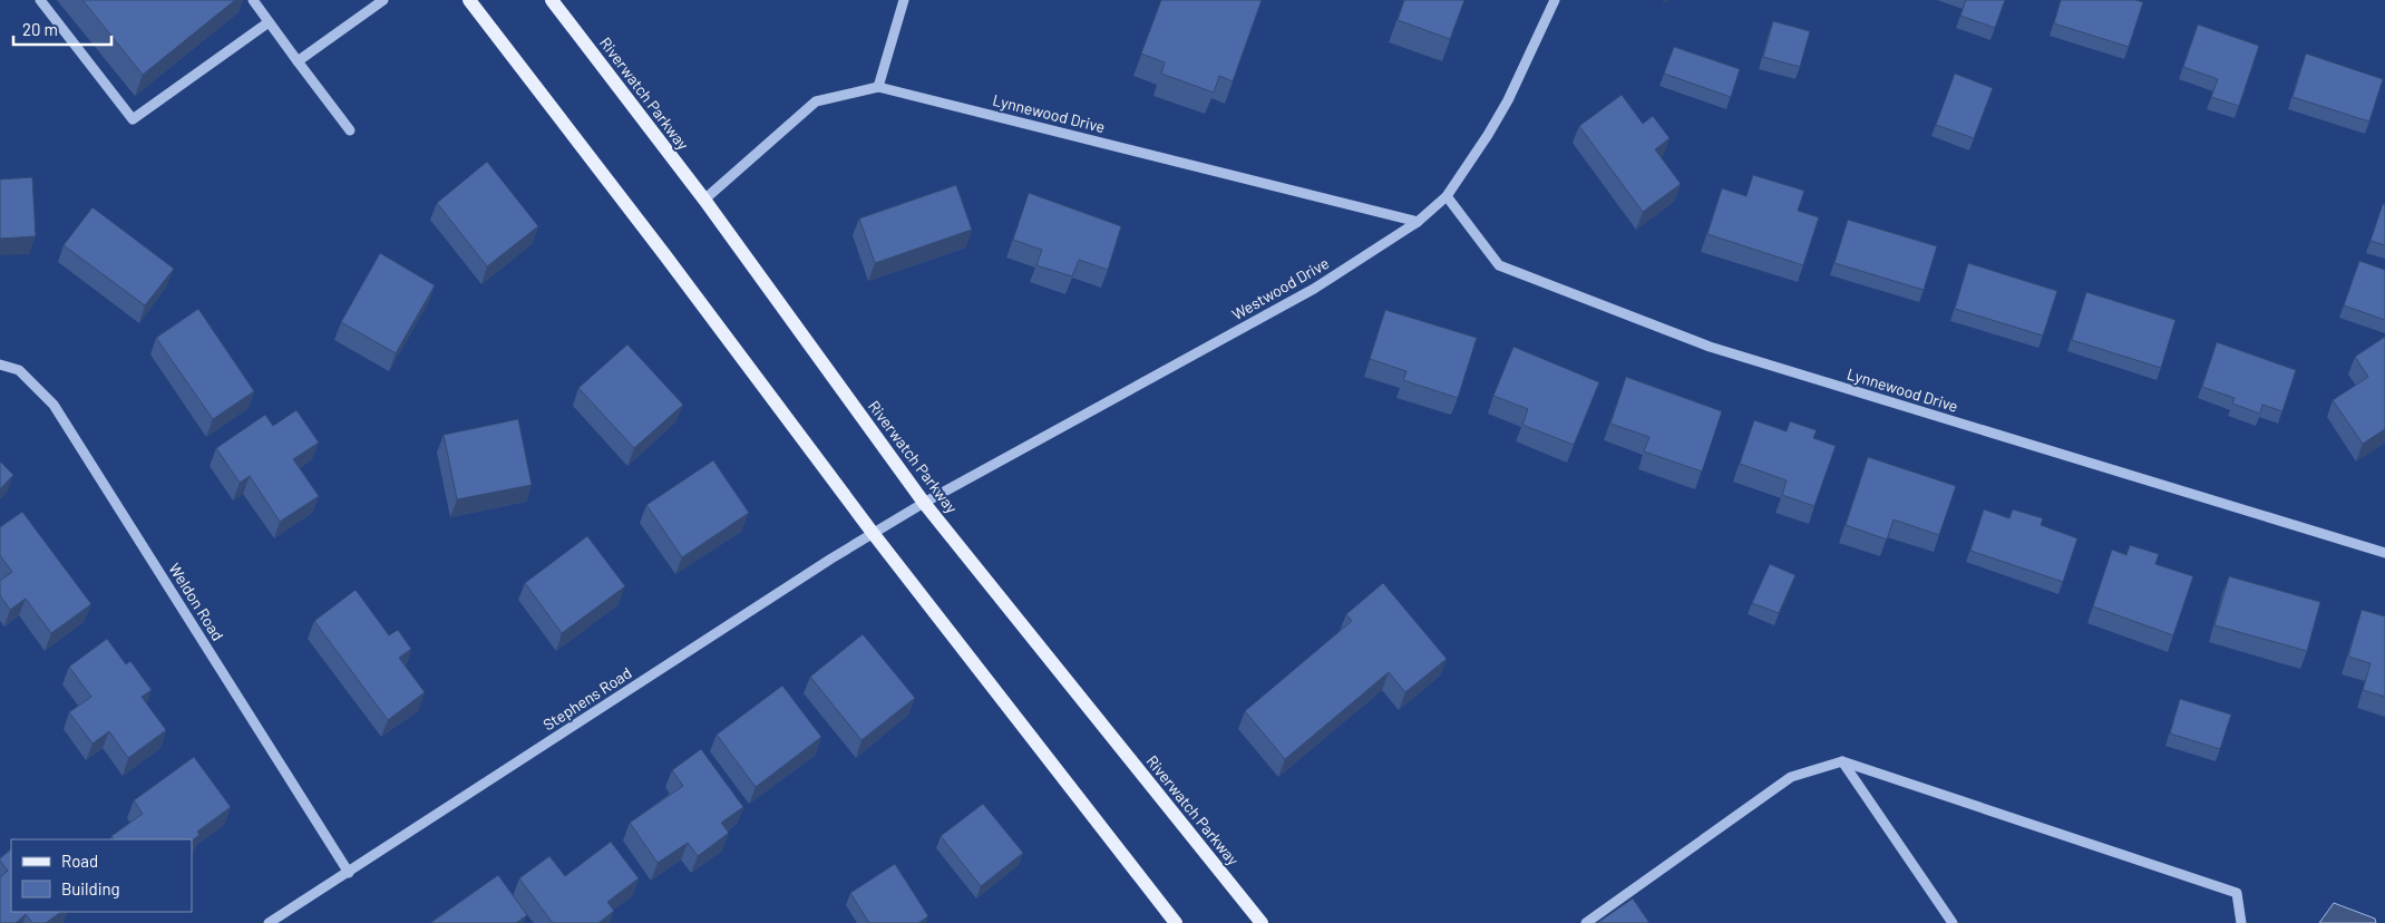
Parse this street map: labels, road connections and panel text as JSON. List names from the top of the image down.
{
  "streets": {
    "main road": ["Riverwatch Parkway"],
    "street": [
      "Lynnewood Drive",
      "Westwood Drive",
      "Weldon Road",
      "Stephens Road"
    ]
  },
  "crossings": [
    ["Riverwatch Parkway", "Lynnewood Drive"],
    ["Riverwatch Parkway", "Westwood Drive"],
    ["Riverwatch Parkway", "Stephens Road"],
    ["Lynnewood Drive", "Westwood Drive"],
    ["Westwood Drive", "Stephens Road"],
    ["Weldon Road", "Stephens Road"]
  ],
  "legend": ["Road", "Building"],
  "scale_bar": "20 m"
}
